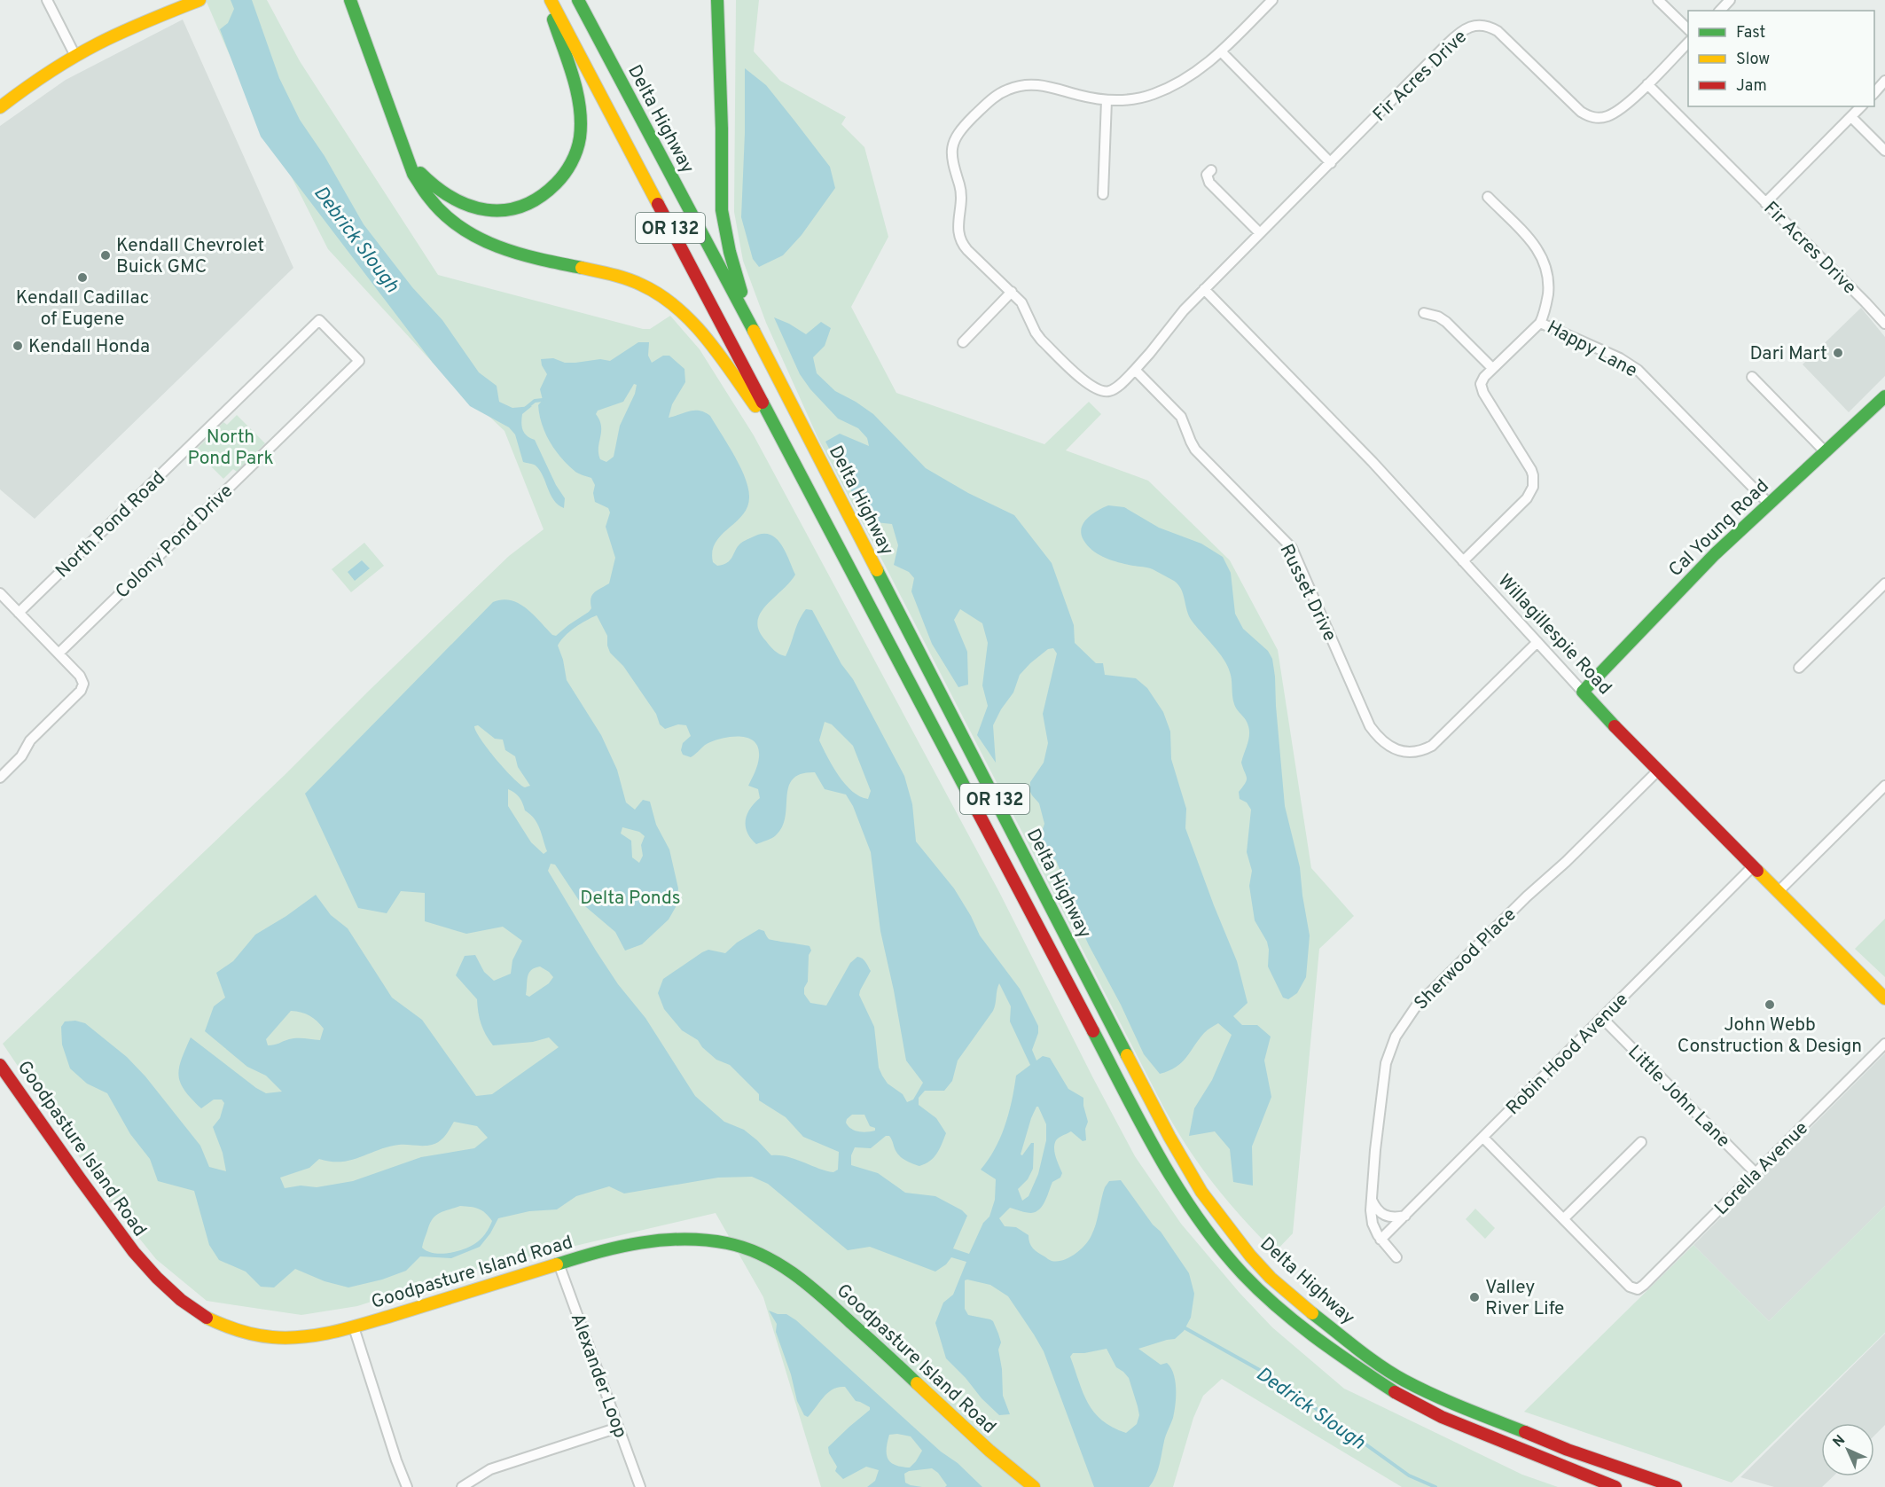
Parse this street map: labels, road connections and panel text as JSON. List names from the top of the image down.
{
  "streets": {
    "main road": [
      "Delta Highway",
      "OR 132",
      "Cal Young Road",
      "Willagillespie Road",
      "Goodpasture Island Road"
    ],
    "street": [
      "Fir Acres Drive",
      "Happy Lane",
      "North Pond Road",
      "Colony Pond Drive",
      "Russet Drive",
      "Sherwood Place",
      "Robin Hood Avenue",
      "Little John Lane",
      "Lorella Avenue",
      "Alexander Loop"
    ]
  },
  "crossings": [
    ["Fir Acres Drive", "Russet Drive"],
    ["Fir Acres Drive", "Willagillespie Road"],
    ["Happy Lane", "Cal Young Road"],
    ["North Pond Road", "Colony Pond Drive"],
    ["Cal Young Road", "Willagillespie Road"],
    ["Russet Drive", "Willagillespie Road"],
    ["Willagillespie Road", "Sherwood Place"],
    ["Willagillespie Road", "Robin Hood Avenue"],
    ["Sherwood Place", "Robin Hood Avenue"],
    ["Robin Hood Avenue", "Little John Lane"],
    ["Little John Lane", "Lorella Avenue"],
    ["Goodpasture Island Road", "Alexander Loop"]
  ],
  "water": ["Debrick Slough", "Dedrick Slough"],
  "parks": ["North Pond Park", "Delta Ponds"],
  "places": [
    "Kendall Chevrolet Buick GMC",
    "Kendall Cadillac of Eugene",
    "Kendall Honda",
    "Dari Mart",
    "John Webb Construction & Design",
    "Valley River Life"
  ],
  "legend": ["Fast", "Slow", "Jam"],
  "north": "top left"
}
